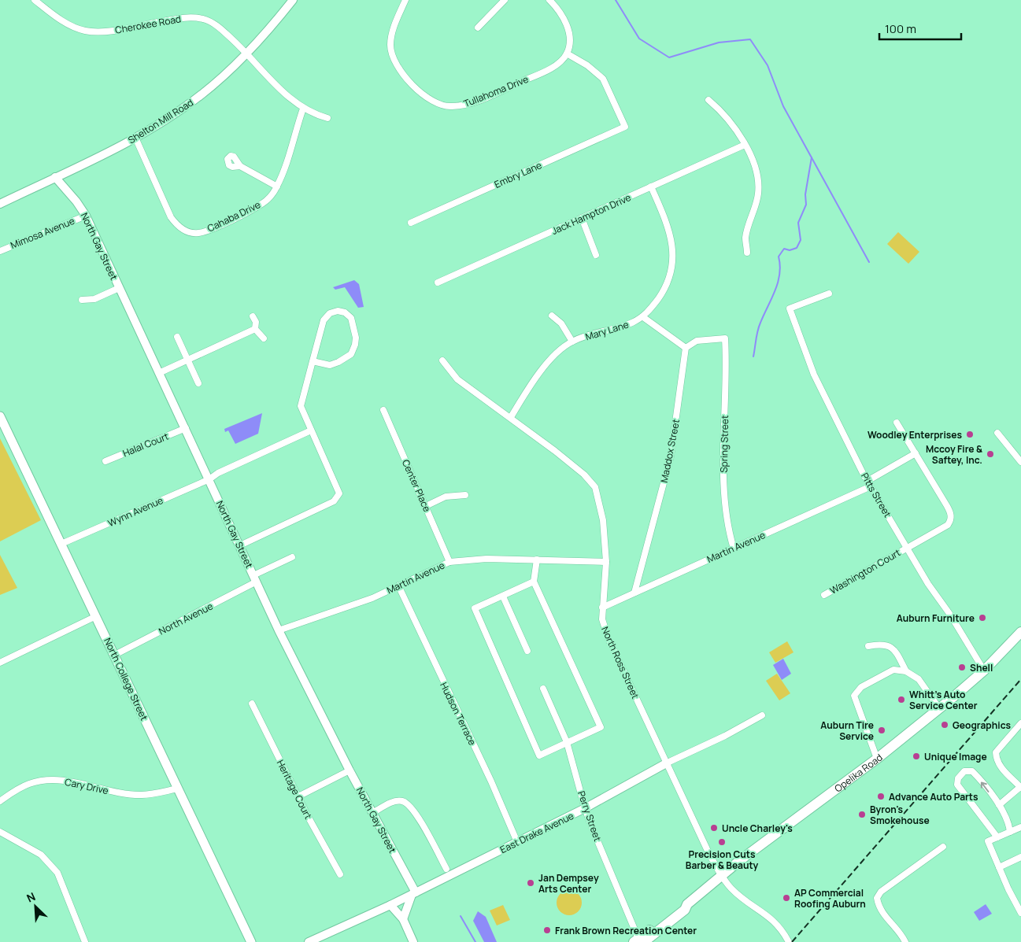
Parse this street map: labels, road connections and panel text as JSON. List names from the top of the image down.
{
  "streets": {
    "main road": ["North College Street", "Opelika Road"],
    "street": [
      "Cherokee Road",
      "Tullahoma Drive",
      "Shelton Mill Road",
      "Embry Lane",
      "Jack Hampton Drive",
      "Cahaba Drive",
      "Mimosa Avenue",
      "North Gay Street",
      "Mary Lane",
      "Spring Street",
      "Halal Court",
      "Maddox Street",
      "Center Place",
      "Pitts Street",
      "Wynn Avenue",
      "Martin Avenue",
      "Washington Court",
      "North Avenue",
      "North Ross Street",
      "Hudson Terrace",
      "Cary Drive",
      "Heritage Court",
      "Perry Street",
      "East Drake Avenue"
    ]
  },
  "crossings": [
    ["Cherokee Road", "Shelton Mill Road"],
    ["Cherokee Road", "Cahaba Drive"],
    ["Tullahoma Drive", "Embry Lane"],
    ["Shelton Mill Road", "Cahaba Drive"],
    ["Shelton Mill Road", "North Gay Street"],
    ["Jack Hampton Drive", "Mary Lane"],
    ["Mimosa Avenue", "North Gay Street"],
    ["North Gay Street", "Halal Court"],
    ["North Gay Street", "Wynn Avenue"],
    ["North Gay Street", "Martin Avenue"],
    ["North Gay Street", "North Avenue"],
    ["North Gay Street", "East Drake Avenue"],
    ["Mary Lane", "North Ross Street"],
    ["Spring Street", "Maddox Street"],
    ["Spring Street", "Martin Avenue"],
    ["Maddox Street", "Martin Avenue"],
    ["Center Place", "Martin Avenue"],
    ["Pitts Street", "Martin Avenue"],
    ["Pitts Street", "Washington Court"],
    ["Pitts Street", "Opelika Road"],
    ["Wynn Avenue", "North College Street"],
    ["Martin Avenue", "Washington Court"],
    ["Martin Avenue", "North Ross Street"],
    ["Martin Avenue", "Hudson Terrace"],
    ["North Avenue", "North College Street"],
    ["North Ross Street", "Opelika Road"],
    ["North Ross Street", "East Drake Avenue"],
    ["North College Street", "Cary Drive"],
    ["Hudson Terrace", "East Drake Avenue"],
    ["Opelika Road", "Perry Street"],
    ["Perry Street", "East Drake Avenue"]
  ],
  "places": [
    "Woodley Enterprises",
    "Mccoy Fire & Saftey, Inc.",
    "Auburn Furniture",
    "Shell",
    "Whitt's Auto Service Center",
    "Geographics",
    "Auburn Tire Service",
    "Unique Image",
    "Advance Auto Parts",
    "Byron's Smokehouse",
    "Uncle Charley's",
    "Precision Cuts Barber & Beauty",
    "Jan Dempsey Arts Center",
    "AP Commercial Roofing Auburn",
    "Frank Brown Recreation Center"
  ],
  "scale_bar": "100 m",
  "north": "top left"
}
